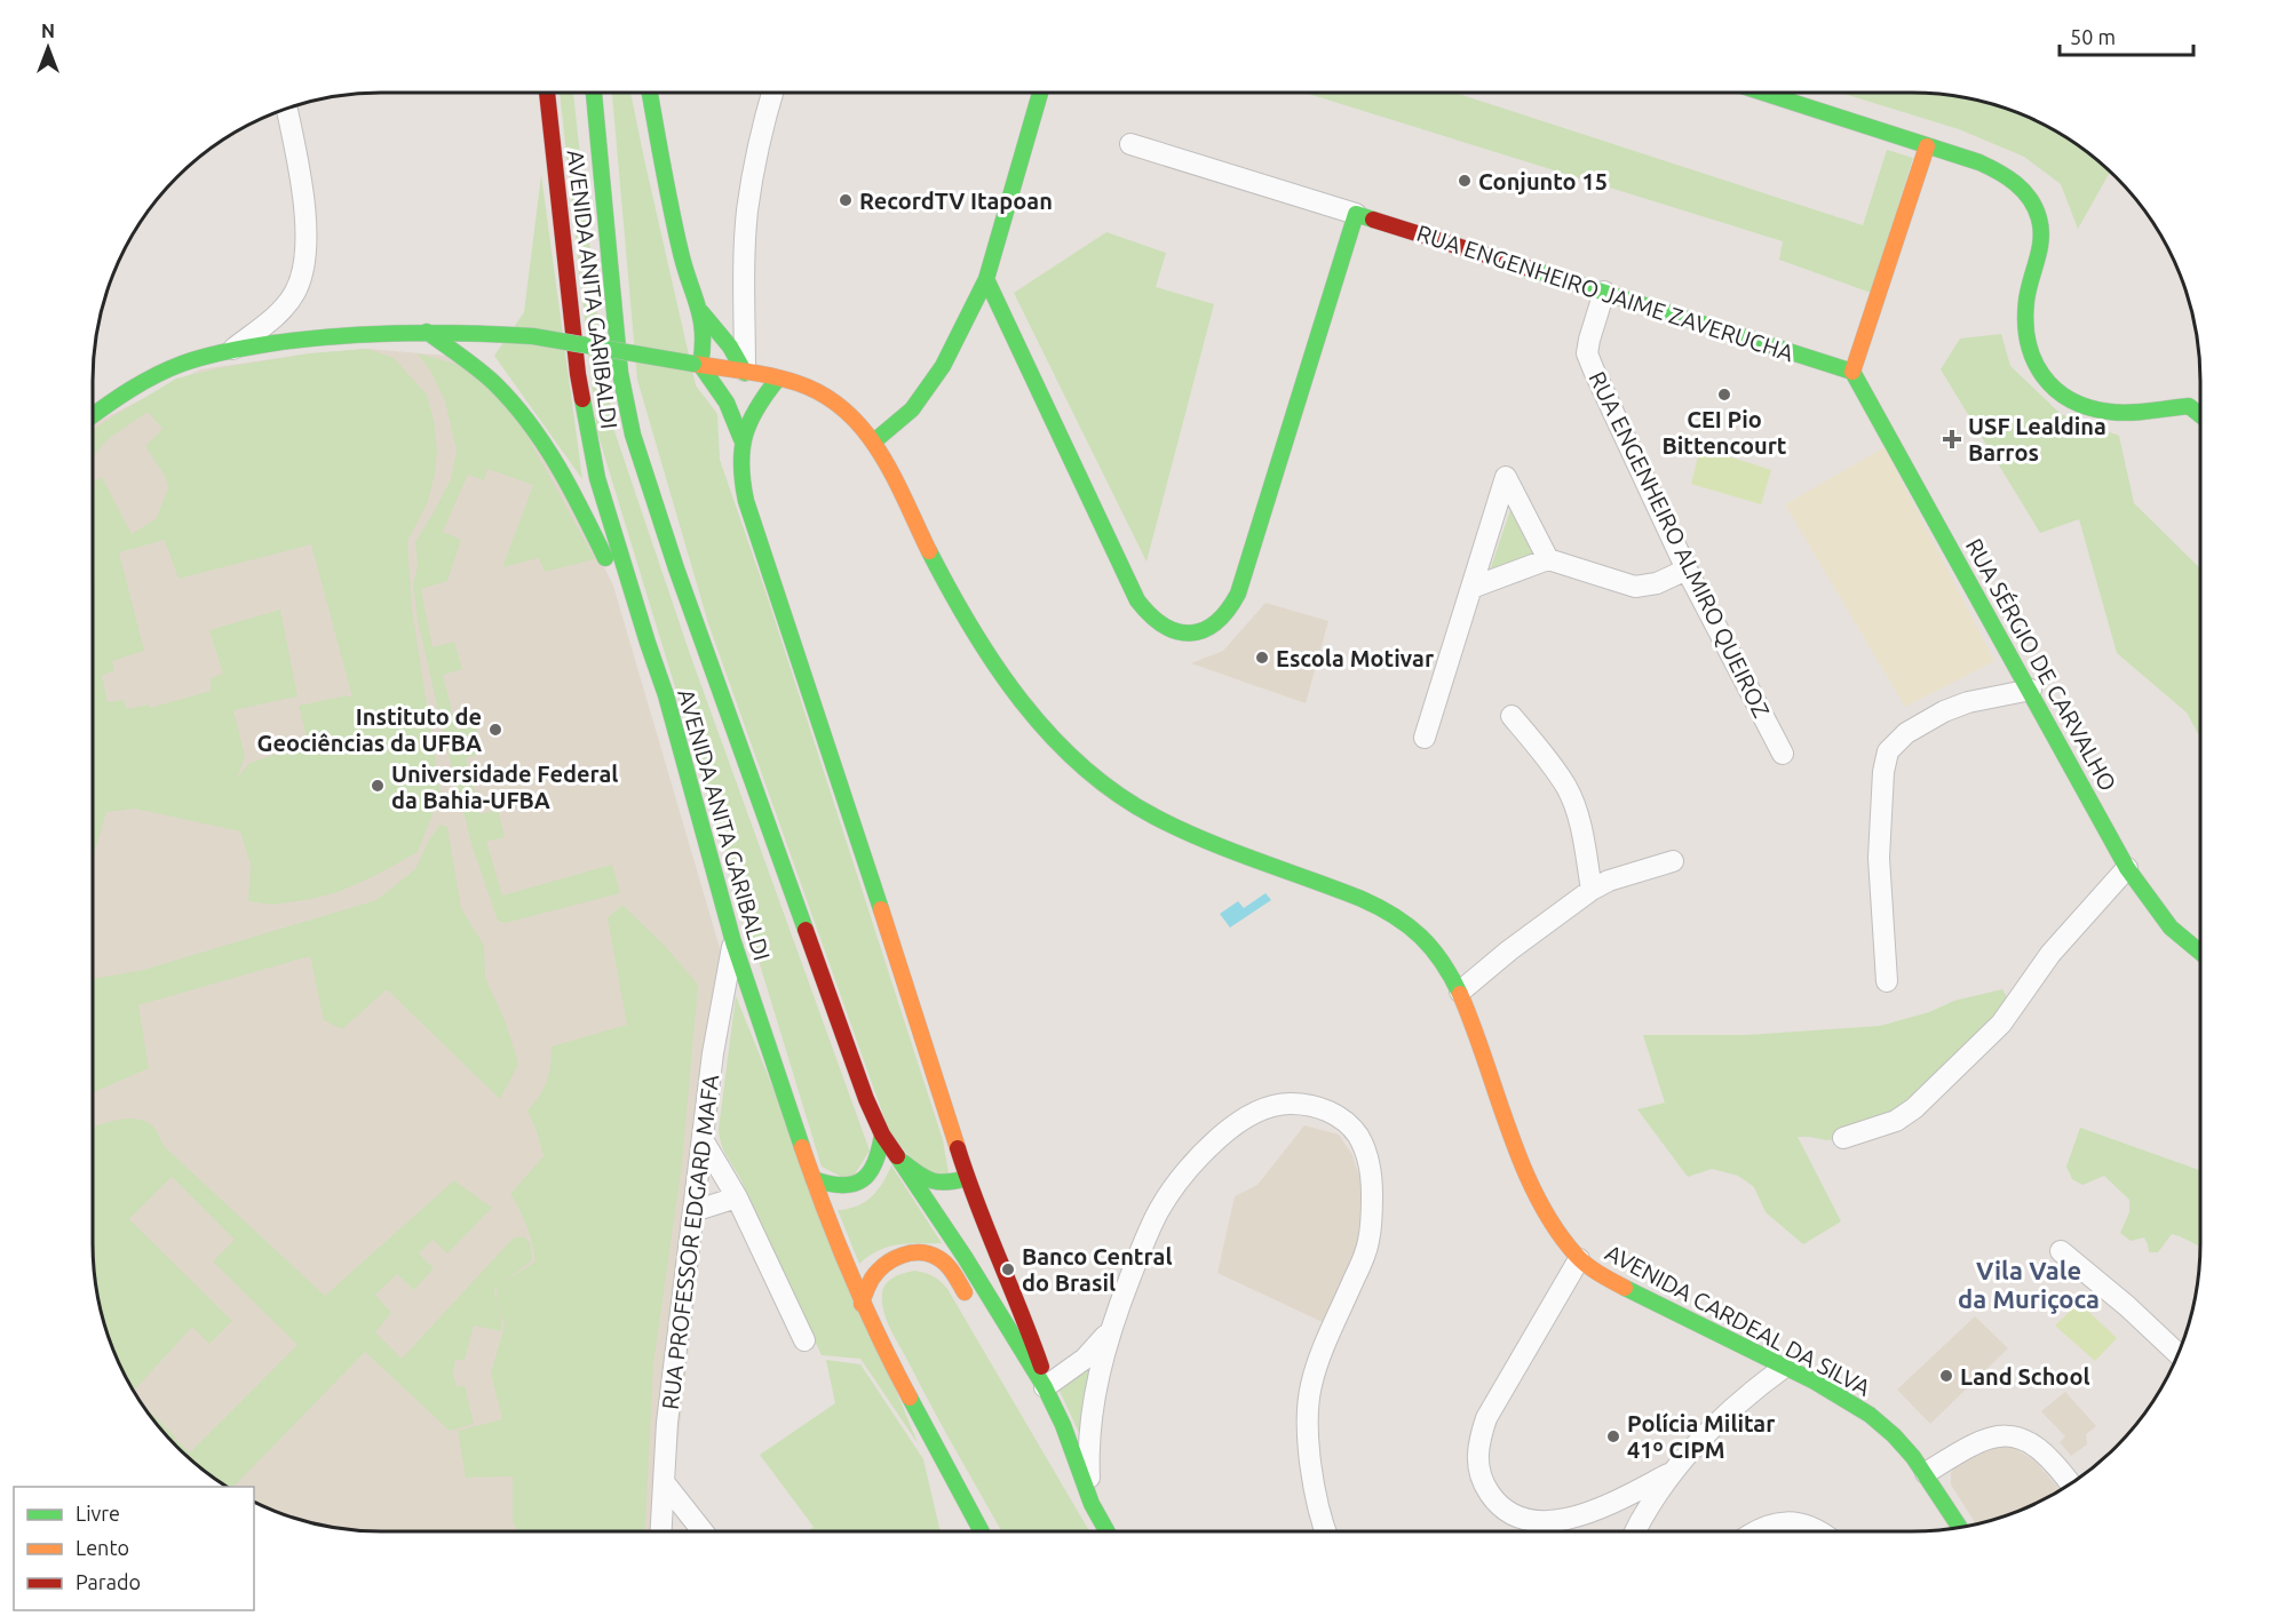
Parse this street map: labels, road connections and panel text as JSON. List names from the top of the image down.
{
  "streets": {
    "main road": [
      "AVENIDA ANITA GARIBALDI",
      "RUA ENGENHEIRO JAIME ZAVERUCHA",
      "RUA SÉRGIO DE CARVALHO",
      "AVENIDA CARDEAL DA SILVA"
    ],
    "street": ["RUA ENGENHEIRO ALMIRO QUEIROZ", "RUA PROFESSOR EDGARD MAFA"]
  },
  "crossings": [
    ["AVENIDA ANITA GARIBALDI", "RUA PROFESSOR EDGARD MAFA"],
    ["AVENIDA ANITA GARIBALDI", "AVENIDA CARDEAL DA SILVA"],
    ["RUA ENGENHEIRO JAIME ZAVERUCHA", "RUA ENGENHEIRO ALMIRO QUEIROZ"],
    ["RUA ENGENHEIRO JAIME ZAVERUCHA", "RUA SÉRGIO DE CARVALHO"]
  ],
  "districts": ["Vila Vale da Muriçoca"],
  "places": {
    "other": [
      "Conjunto 15",
      "RecordTV Itapoan",
      "CEI Pio Bittencourt",
      "Escola Motivar",
      "Instituto de Geociências da UFBA",
      "Universidade Federal da Bahia-UFBA",
      "Banco Central do Brasil",
      "Land School",
      "Polícia Militar 41º CIPM"
    ],
    "health": ["USF Lealdina Barros"]
  },
  "legend": ["Livre", "Lento", "Parado"],
  "scale_bar": "50 m",
  "north": "top"
}
